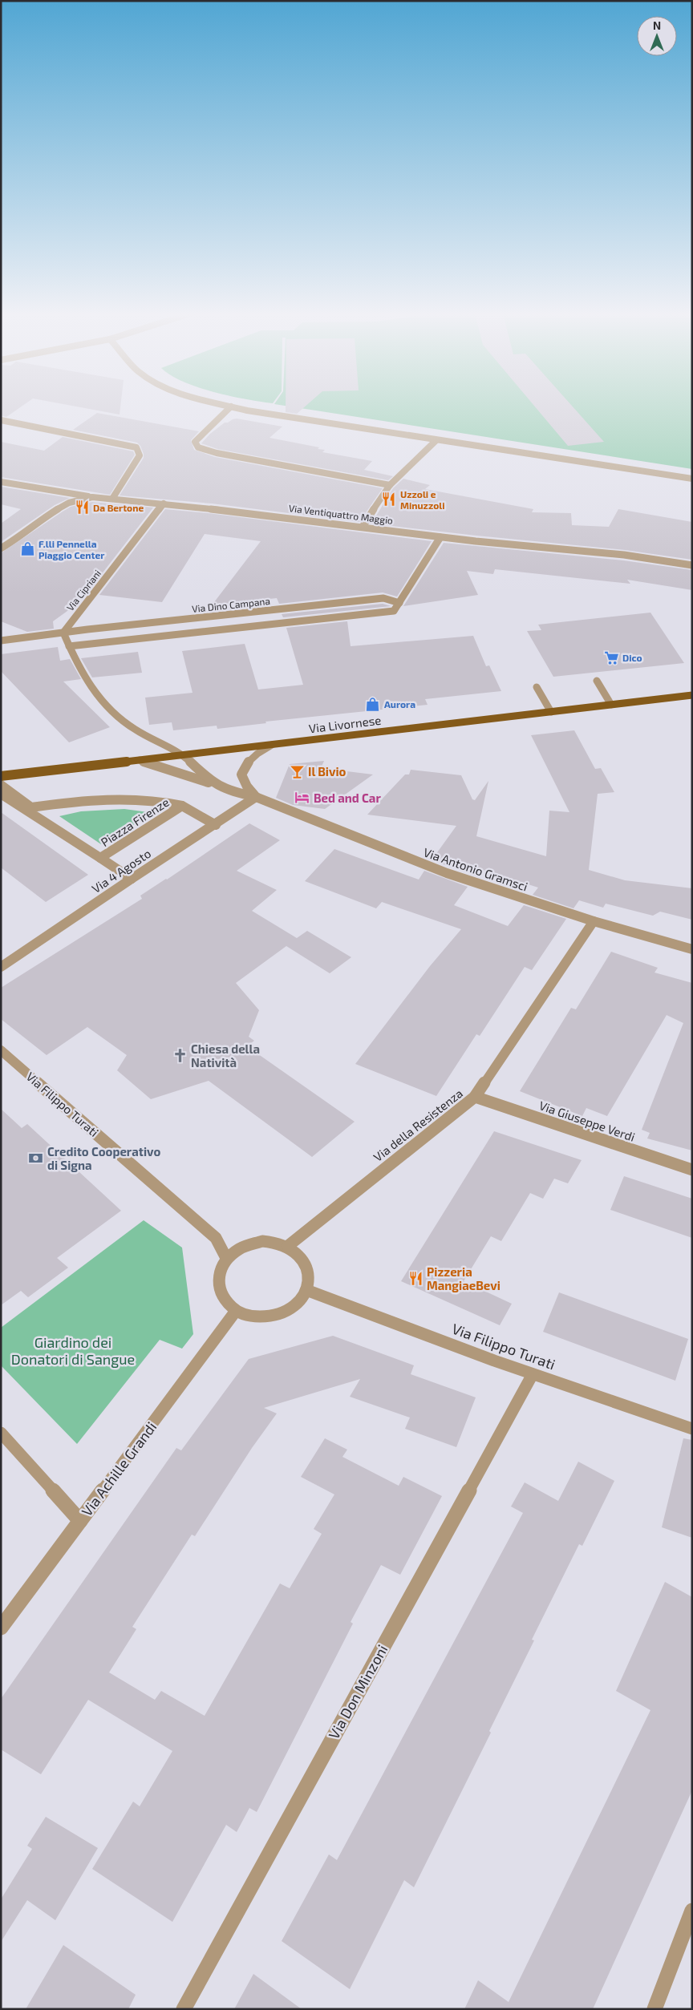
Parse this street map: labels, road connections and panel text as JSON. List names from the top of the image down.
{
  "streets": {
    "main road": ["Via Livornese"],
    "street": [
      "Via Ventiquattro Maggio",
      "Via Cipriani",
      "Via Dino Campana",
      "Piazza Firenze",
      "Via Antonio Gramsci",
      "Via 4 Agosto",
      "Via Filippo Turati",
      "Via Giuseppe Verdi",
      "Via della Resistenza",
      "Via Achille Grandi",
      "Via Don Minzoni"
    ]
  },
  "crossings": [
    ["Via Ventiquattro Maggio", "Via Cipriani"],
    ["Via Ventiquattro Maggio", "Via Dino Campana"],
    ["Via Cipriani", "Via Dino Campana"],
    ["Via Cipriani", "Via Antonio Gramsci"],
    ["Via Dino Campana", "Via Antonio Gramsci"],
    ["Via Livornese", "Via Antonio Gramsci"],
    ["Via Antonio Gramsci", "Via 4 Agosto"],
    ["Via Antonio Gramsci", "Via della Resistenza"],
    ["Via Filippo Turati", "Via della Resistenza"],
    ["Via Filippo Turati", "Via Achille Grandi"],
    ["Via Filippo Turati", "Via Don Minzoni"],
    ["Via Giuseppe Verdi", "Via della Resistenza"],
    ["Via della Resistenza", "Via Achille Grandi"]
  ],
  "parks": ["Giardino dei Donatori di Sangue"],
  "places": {
    "restaurant": ["Uzzoli e Minuzzoli", "Da Bertone", "Pizzeria MangiaeBevi"],
    "shop": ["F.lli Pennella Piaggio Center", "Aurora"],
    "supermarket": ["Dico"],
    "bar": ["Il Bivio"],
    "hotel": ["Bed and Car"],
    "church": ["Chiesa della Natività"],
    "bank": ["Credito Cooperativo di Signa"]
  },
  "north": "top"
}
